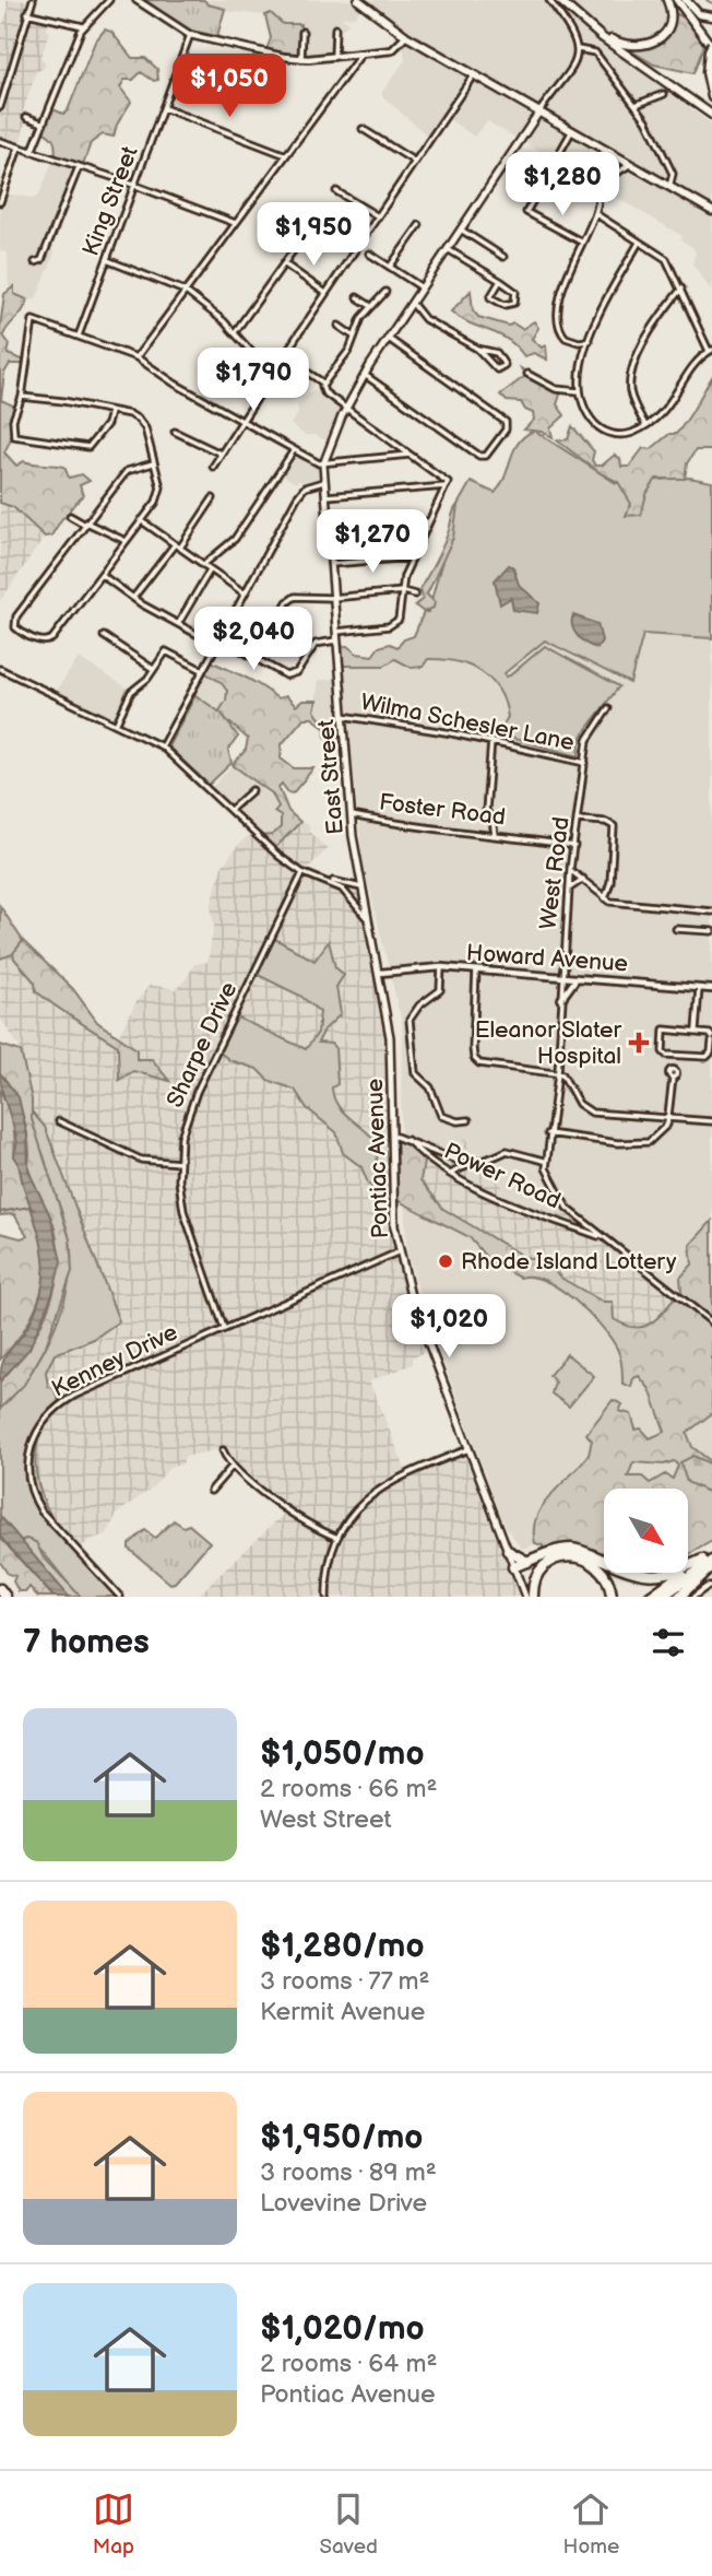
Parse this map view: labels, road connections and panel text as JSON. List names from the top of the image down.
{
  "streets": {
    "main road": ["East Street", "Pontiac Avenue"],
    "street": [
      "King Street",
      "Wilma Schesler Lane",
      "Foster Road",
      "West Road",
      "Howard Avenue",
      "Sharpe Drive",
      "Power Road",
      "Kenney Drive"
    ]
  },
  "crossings": [
    ["Wilma Schesler Lane", "East Street"],
    ["Wilma Schesler Lane", "West Road"],
    ["East Street", "Foster Road"],
    ["East Street", "Pontiac Avenue"],
    ["Foster Road", "West Road"],
    ["West Road", "Howard Avenue"],
    ["West Road", "Power Road"],
    ["Howard Avenue", "Pontiac Avenue"],
    ["Sharpe Drive", "Pontiac Avenue"],
    ["Sharpe Drive", "Kenney Drive"],
    ["Pontiac Avenue", "Power Road"],
    ["Pontiac Avenue", "Kenney Drive"]
  ],
  "places": {
    "health": ["Eleanor Slater Hospital"],
    "other": ["Rhode Island Lottery"]
  },
  "north": "bottom right",
  "page": {
    "price": [
      "$1,050",
      "$1,280",
      "$1,950",
      "$1,790",
      "$1,270",
      "$2,040",
      "$1,020"
    ],
    "heading": "7 homes",
    "list": [
      {
        "name": "$1,050/mo",
        "note": "2 rooms · 66 m² · West Street"
      },
      {
        "name": "$1,280/mo",
        "note": "3 rooms · 77 m² · Kermit Avenue"
      },
      {
        "name": "$1,950/mo",
        "note": "3 rooms · 89 m² · Lovevine Drive"
      },
      {
        "name": "$1,020/mo",
        "note": "2 rooms · 64 m² · Pontiac Avenue"
      }
    ],
    "tabs": ["Map", "Saved", "Home"]
  }
}
